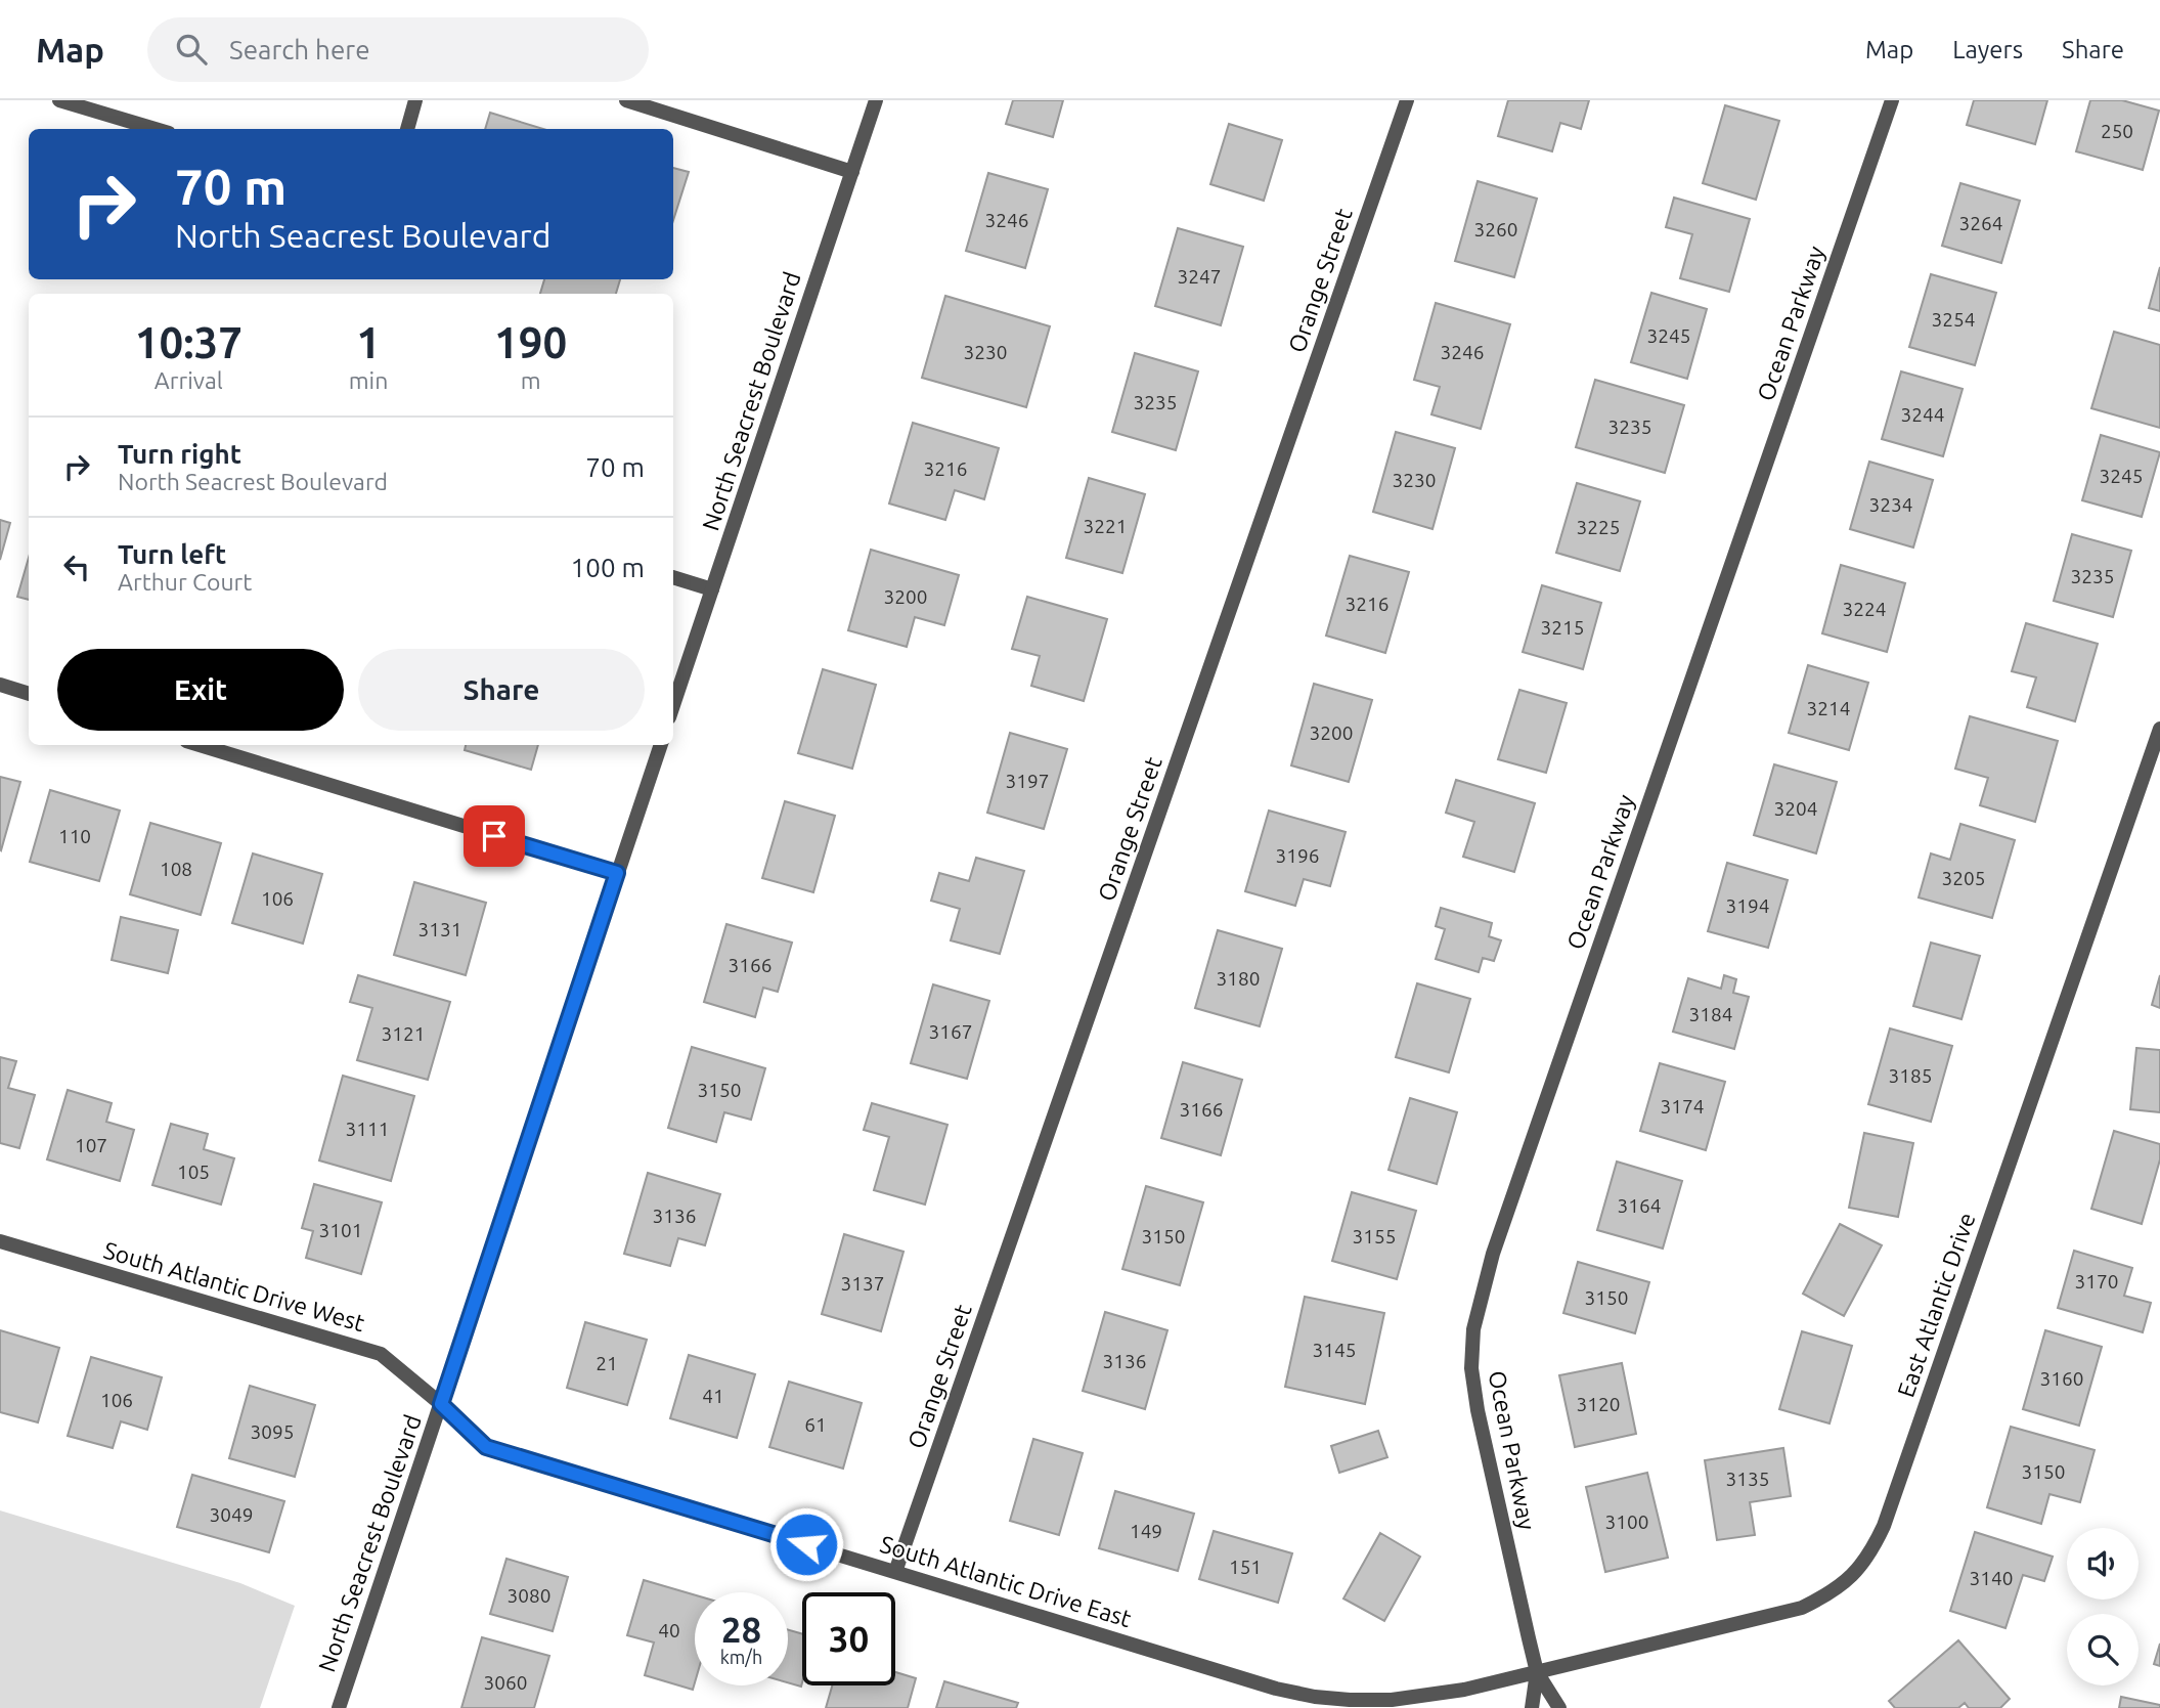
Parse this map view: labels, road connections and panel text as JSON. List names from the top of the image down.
{
  "streets": {
    "street": [
      "Orange Street",
      "Ocean Parkway",
      "North Seacrest Boulevard",
      "South Atlantic Drive West",
      "East Atlantic Drive",
      "South Atlantic Drive East"
    ]
  },
  "crossings": [
    ["Orange Street", "South Atlantic Drive East"],
    ["Ocean Parkway", "East Atlantic Drive"],
    ["Ocean Parkway", "South Atlantic Drive East"],
    ["North Seacrest Boulevard", "South Atlantic Drive West"],
    ["North Seacrest Boulevard", "South Atlantic Drive East"],
    ["South Atlantic Drive West", "South Atlantic Drive East"],
    ["East Atlantic Drive", "South Atlantic Drive East"]
  ],
  "house_numbers": [
    "250",
    "3246",
    "3264",
    "3260",
    "3247",
    "3254",
    "3245",
    "3230",
    "3246",
    "3235",
    "3244",
    "3235",
    "3216",
    "3245",
    "3230",
    "3234",
    "3221",
    "3225",
    "3235",
    "3200",
    "3216",
    "3224",
    "3215",
    "3214",
    "3200",
    "3197",
    "3204",
    "110",
    "3196",
    "108",
    "3205",
    "106",
    "3194",
    "3131",
    "3166",
    "3180",
    "3184",
    "3167",
    "3121",
    "3185",
    "3150",
    "3174",
    "3166",
    "3111",
    "107",
    "105",
    "3164",
    "3136",
    "3101",
    "3150",
    "3155",
    "3170",
    "3137",
    "3150",
    "3145",
    "3136",
    "21",
    "3160",
    "41",
    "106",
    "3120",
    "61",
    "3095",
    "3150",
    "3135",
    "3049",
    "3100",
    "149",
    "151",
    "3140",
    "3080",
    "40",
    "3060"
  ],
  "page": {
    "header": "Map",
    "search": "Search here",
    "nav": ["Map", "Layers", "Share"],
    "turn": ["70 m", "North Seacrest Boulevard"],
    "eta": [
      "10:37",
      "Arrival",
      "1",
      "min",
      "190",
      "m"
    ],
    "list": [
      {
        "name": "Turn right",
        "note": "North Seacrest Boulevard",
        "value": "70 m"
      },
      {
        "name": "Turn left",
        "note": "Arthur Court",
        "value": "100 m"
      }
    ],
    "buttons": ["Exit", "Share"],
    "speed": "28 km/h",
    "limit": "30"
  }
}
